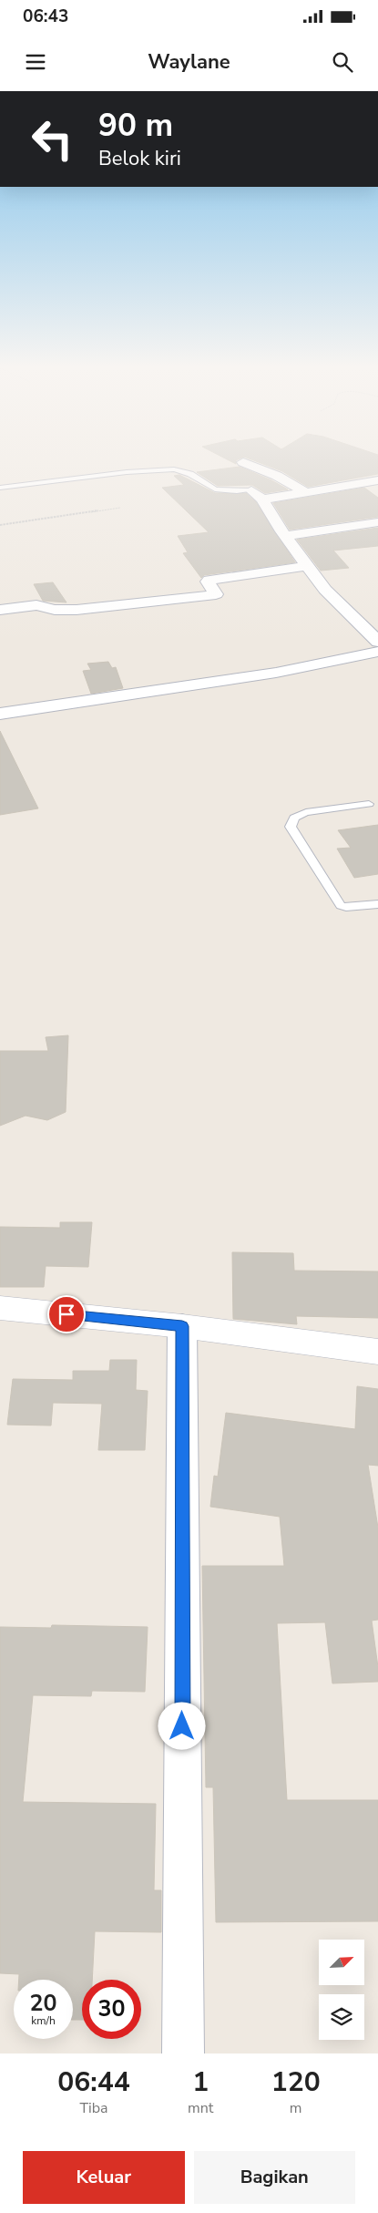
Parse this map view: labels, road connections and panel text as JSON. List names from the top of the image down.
{
  "north": "top right",
  "page": {
    "status": "06:43",
    "header": "Waylane",
    "turn": ["90 m", "Belok kiri"],
    "speed": "20 km/h",
    "limit": "30",
    "eta": [
      "06:44",
      "Tiba",
      "1",
      "mnt",
      "120",
      "m"
    ],
    "buttons": ["Keluar", "Bagikan"]
  }
}
